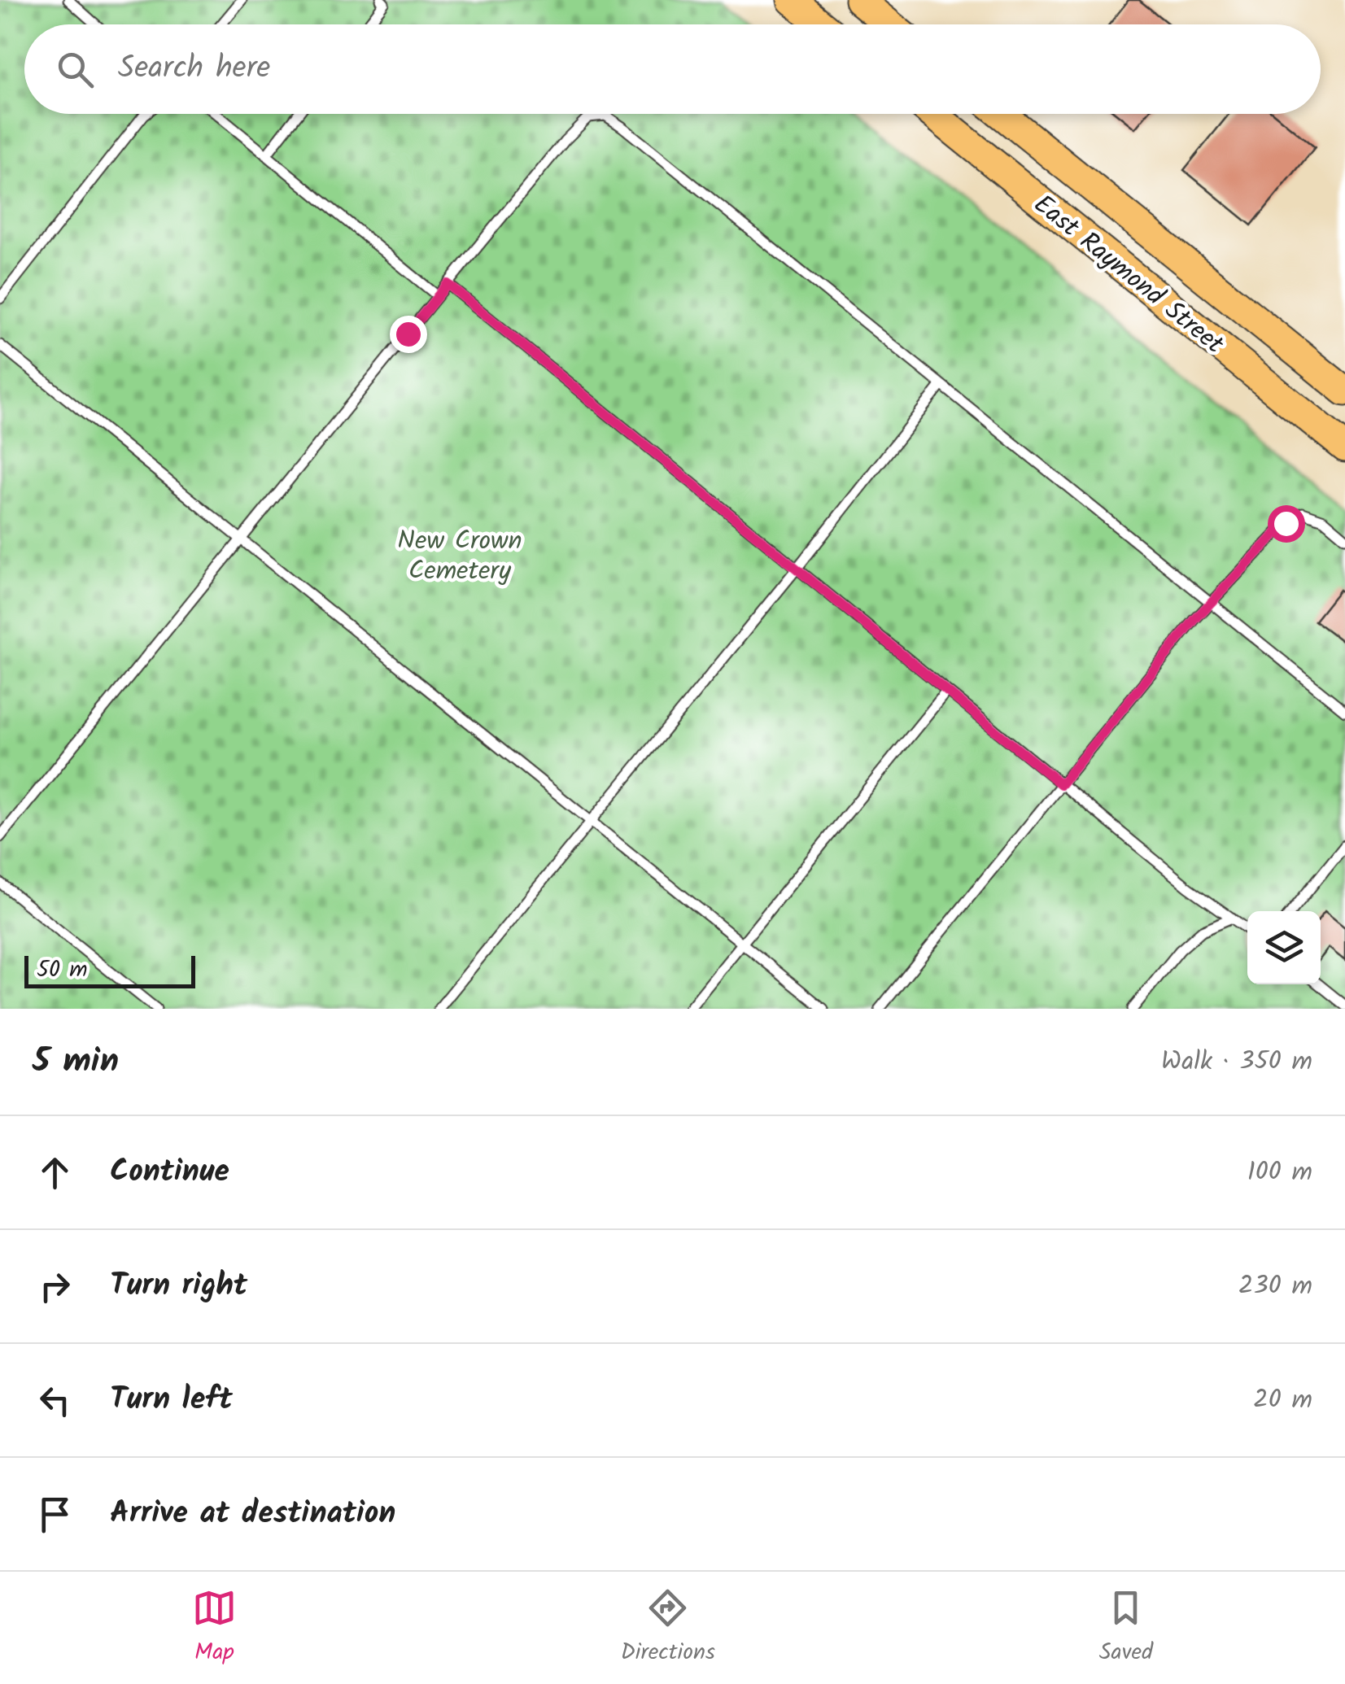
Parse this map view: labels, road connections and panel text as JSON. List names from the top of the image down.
{
  "streets": {
    "main road": ["East Raymond Street"]
  },
  "parks": ["New Crown Cemetery"],
  "scale_bar": "50 m",
  "page": {
    "search": "Search here",
    "scale": "50 m",
    "heading": ["5 min", "Walk · 350 m"],
    "list": [
      ["Continue", "100 m"],
      ["Turn right", "230 m"],
      ["Turn left", "20 m"],
      "Arrive at destination"
    ],
    "nav": ["Map", "Directions", "Saved"]
  }
}
